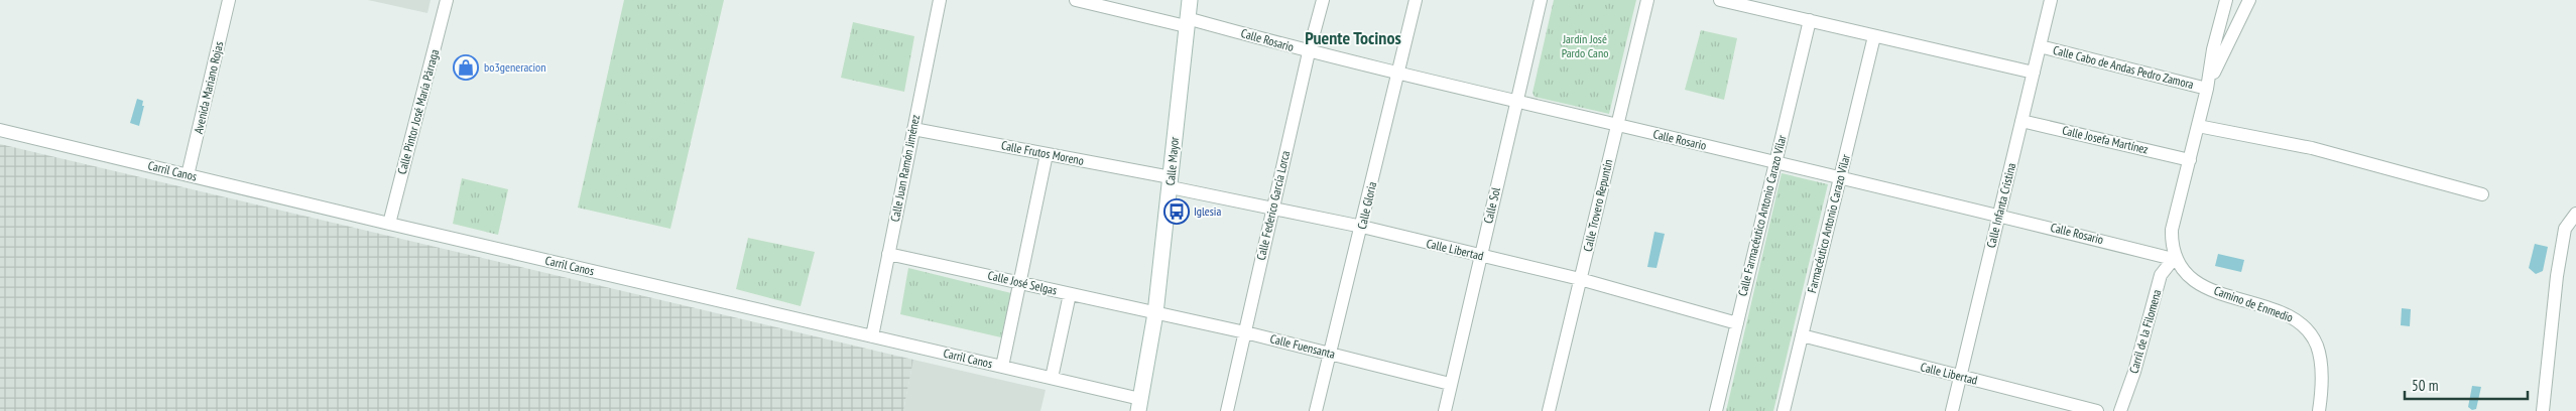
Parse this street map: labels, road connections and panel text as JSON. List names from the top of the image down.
{
  "streets": {
    "main road": ["Calle Mayor"],
    "street": [
      "Calle Rosario",
      "Calle Cabo de Andas Pedro Zamora",
      "Avenida Mariano Rojas",
      "Calle Pintor José María Párraga",
      "Calle Josefa Martínez",
      "Calle Frutos Moreno",
      "Calle Juan Ramón Jiménez",
      "Carril Canos",
      "Calle Federico García Lorca",
      "Calle Gloria",
      "Calle Sol",
      "Calle Trovero Repuntín",
      "Calle Infanta Cristina",
      "Calle Farmacéutico Antonio Carazo Vilar",
      "Farmacéutico Antonio Carazo Vilar",
      "Calle Libertad",
      "Calle José Selgas",
      "Camino de Enmedio",
      "Carril de la Filomena",
      "Calle Fuensanta"
    ]
  },
  "crossings": [
    ["Calle Rosario", "Calle Mayor"],
    ["Calle Rosario", "Calle Federico García Lorca"],
    ["Calle Rosario", "Calle Gloria"],
    ["Calle Rosario", "Calle Sol"],
    ["Calle Rosario", "Calle Trovero Repuntín"],
    ["Calle Rosario", "Calle Infanta Cristina"],
    ["Calle Rosario", "Calle Farmacéutico Antonio Carazo Vilar"],
    ["Calle Rosario", "Farmacéutico Antonio Carazo Vilar"],
    ["Calle Rosario", "Camino de Enmedio"],
    ["Calle Rosario", "Carril de la Filomena"],
    ["Calle Cabo de Andas Pedro Zamora", "Calle Infanta Cristina"],
    ["Calle Cabo de Andas Pedro Zamora", "Camino de Enmedio"],
    ["Avenida Mariano Rojas", "Carril Canos"],
    ["Calle Pintor José María Párraga", "Carril Canos"],
    ["Calle Josefa Martínez", "Calle Infanta Cristina"],
    ["Calle Josefa Martínez", "Camino de Enmedio"],
    ["Calle Frutos Moreno", "Calle Mayor"],
    ["Calle Frutos Moreno", "Calle Juan Ramón Jiménez"],
    ["Calle Frutos Moreno", "Calle Libertad"],
    ["Calle Mayor", "Carril Canos"],
    ["Calle Mayor", "Calle Libertad"],
    ["Calle Mayor", "Calle José Selgas"],
    ["Calle Mayor", "Calle Fuensanta"],
    ["Calle Juan Ramón Jiménez", "Carril Canos"],
    ["Calle Juan Ramón Jiménez", "Calle José Selgas"],
    ["Calle Federico García Lorca", "Calle Libertad"],
    ["Calle Federico García Lorca", "Calle Fuensanta"],
    ["Calle Gloria", "Calle Libertad"],
    ["Calle Gloria", "Calle Fuensanta"],
    ["Calle Sol", "Calle Libertad"],
    ["Calle Sol", "Calle Fuensanta"],
    ["Calle Trovero Repuntín", "Calle Libertad"],
    ["Calle Infanta Cristina", "Calle Libertad"],
    ["Calle Farmacéutico Antonio Carazo Vilar", "Calle Libertad"],
    ["Farmacéutico Antonio Carazo Vilar", "Calle Libertad"],
    ["Calle José Selgas", "Calle Fuensanta"],
    ["Camino de Enmedio", "Carril de la Filomena"]
  ],
  "districts": ["Puente Tocinos"],
  "parks": ["Jardín José Pardo Cano"],
  "places": {
    "shop": ["bo3generacion"],
    "bus stop": ["Iglesia"]
  },
  "scale_bar": "50 m"
}
